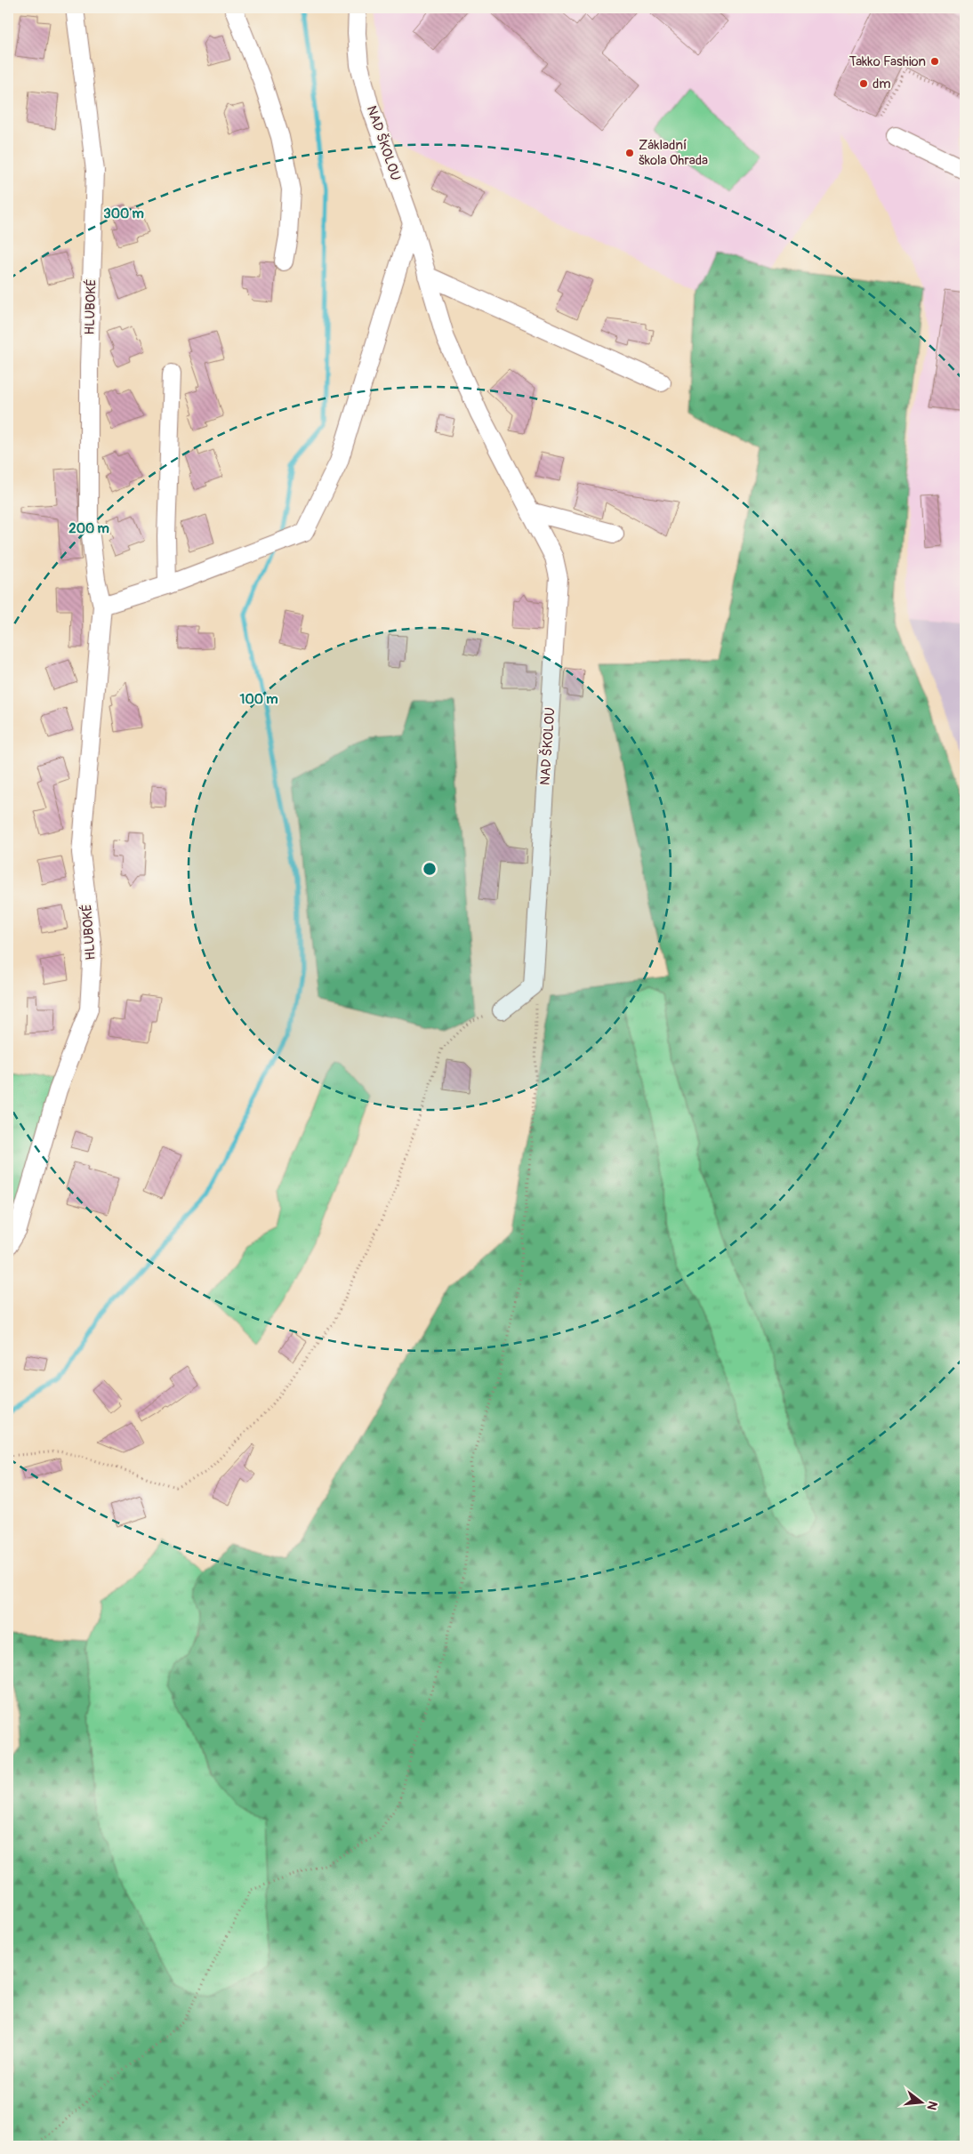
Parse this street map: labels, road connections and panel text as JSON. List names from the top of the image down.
{
  "streets": {
    "street": ["NAD ŠKOLOU", "HLUBOKÉ"]
  },
  "places": ["Takko Fashion", "dm", "Základní škola Ohrada"],
  "north": "right",
  "rings": ["300 m", "200 m", "100 m"]
}
